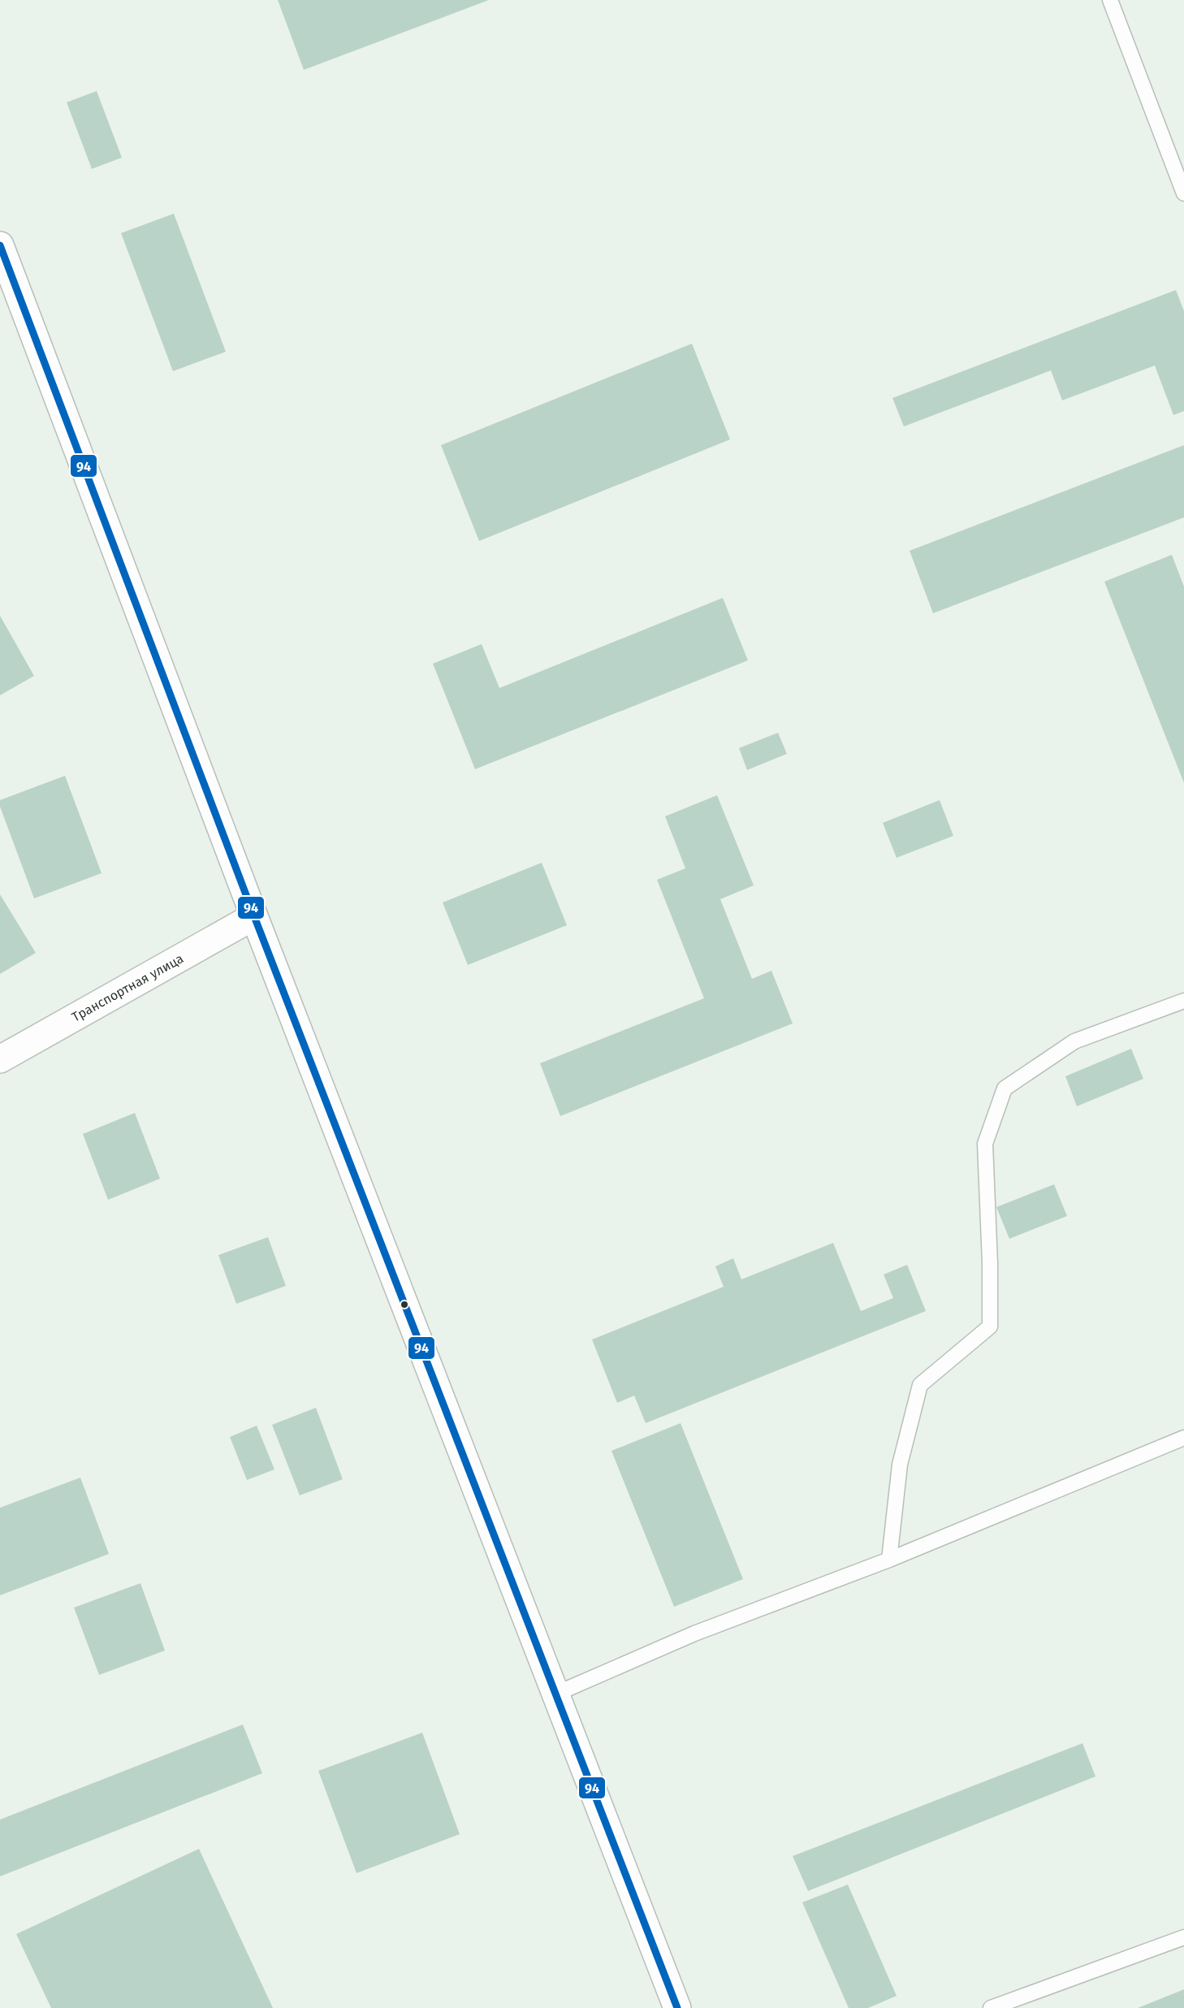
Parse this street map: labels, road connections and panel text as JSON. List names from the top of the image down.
{
  "streets": {
    "street": ["Транспортная улица"]
  },
  "lines": ["transit line 94"]
}
